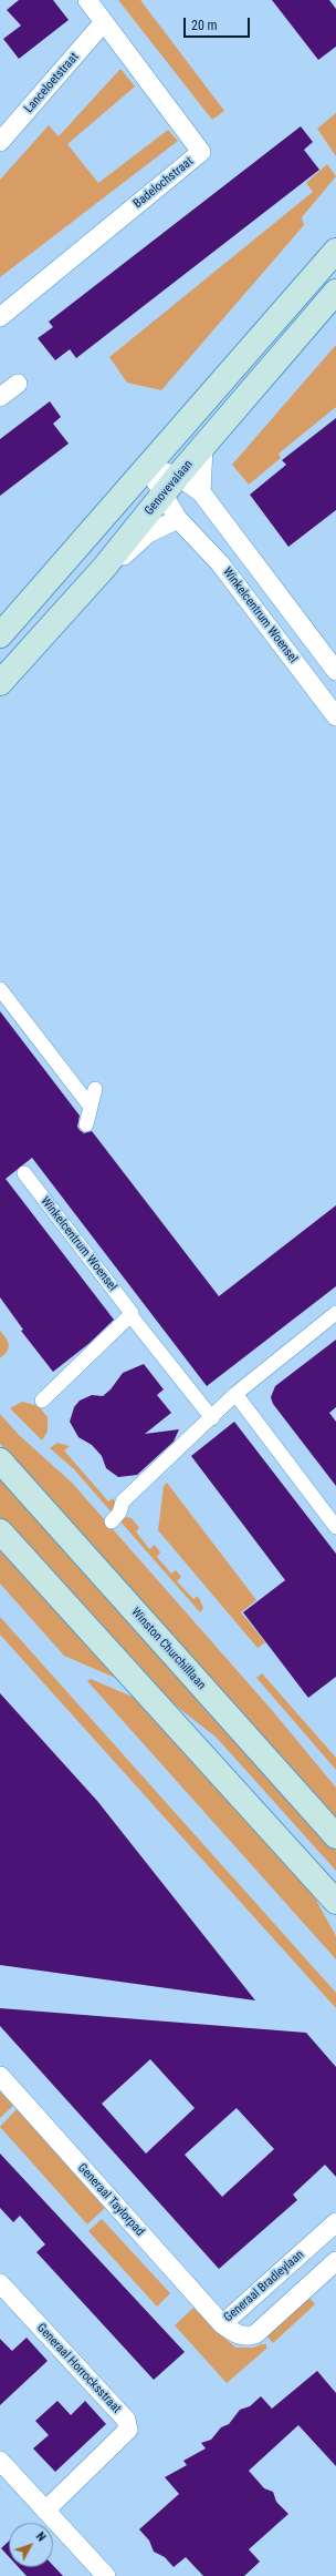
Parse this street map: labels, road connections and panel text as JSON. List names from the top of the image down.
{
  "streets": {
    "main road": ["Genovevalaan", "Winston Churchilllaan"],
    "street": [
      "Lanceloetstraat",
      "Badelochstraat",
      "Winkelcentrum Woensel",
      "Generaal Taylorpad",
      "Generaal Bradleylaan",
      "Generaal Horrocksstraat"
    ]
  },
  "crossings": [
    ["Lanceloetstraat", "Badelochstraat"],
    ["Genovevalaan", "Winkelcentrum Woensel"],
    ["Generaal Taylorpad", "Generaal Bradleylaan"]
  ],
  "scale_bar": "20 m",
  "north": "top right"
}
